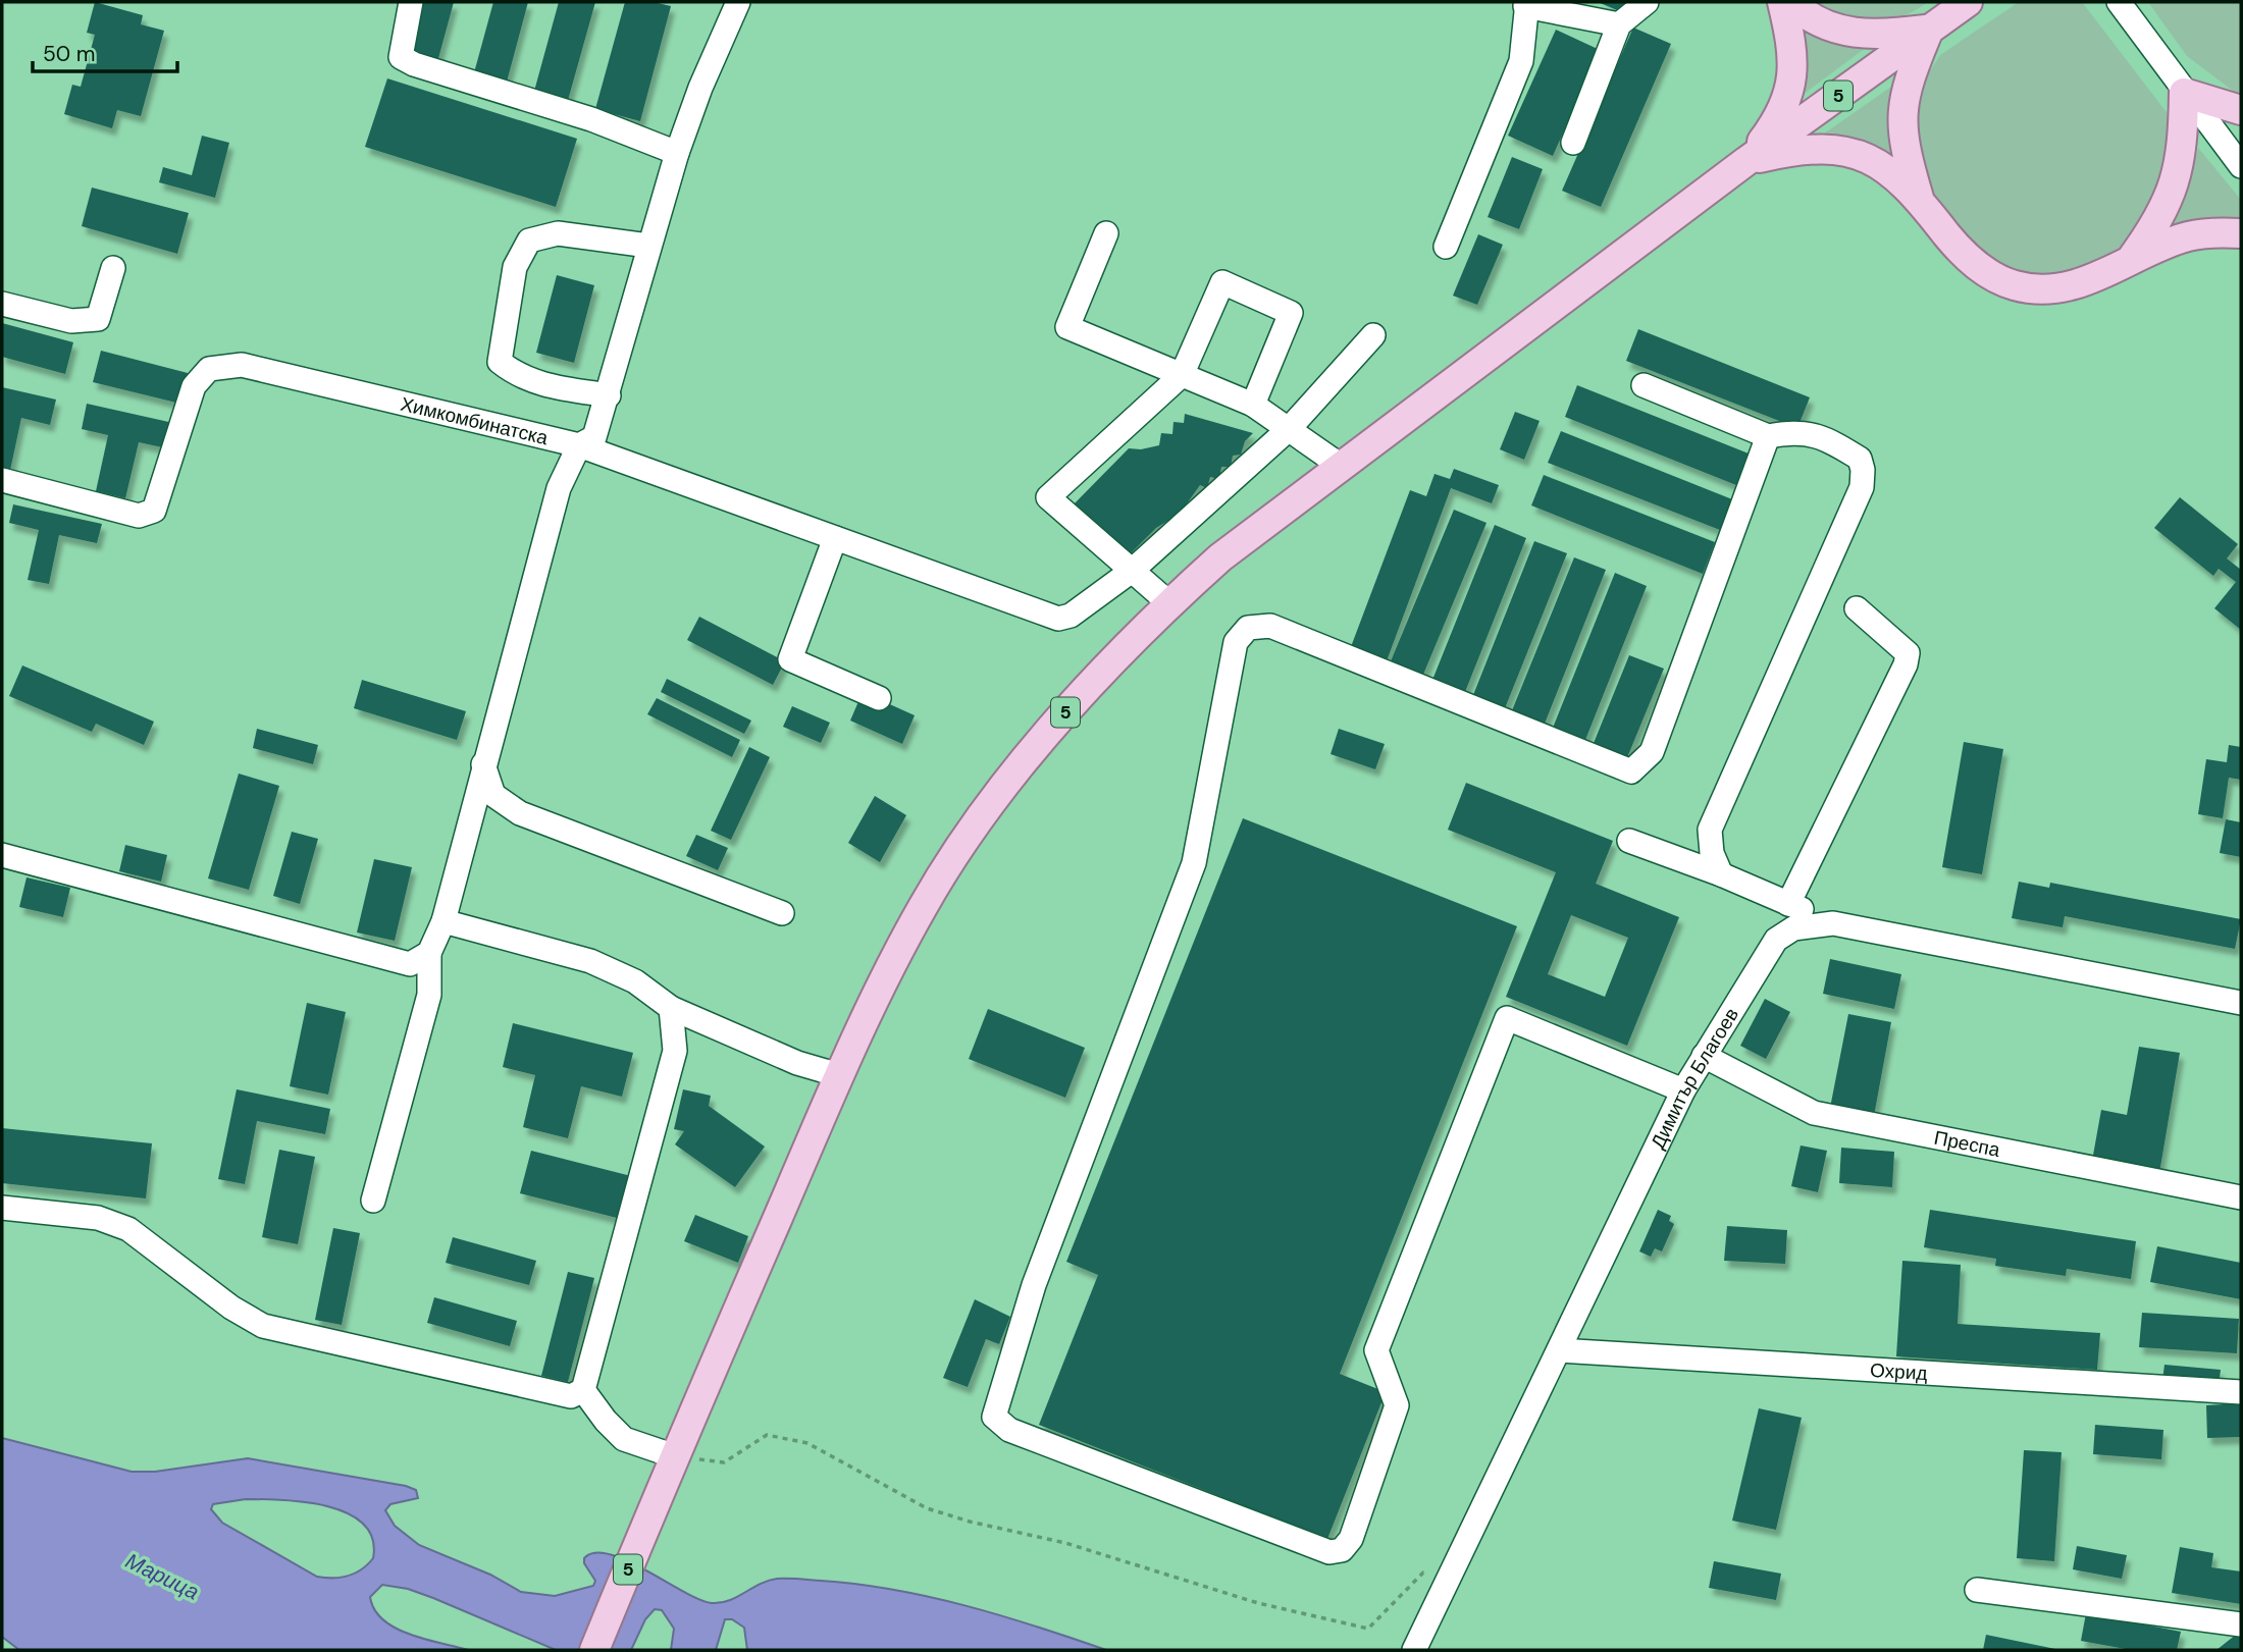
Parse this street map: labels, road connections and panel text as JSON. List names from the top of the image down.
{
  "streets": {
    "main road": ["5"],
    "street": [
      "Химкомбинатска",
      "Димитър Благоев",
      "Преспа",
      "Охрид"
    ]
  },
  "crossings": [
    ["Димитър Благоев", "Преспа"],
    ["Димитър Благоев", "Охрид"]
  ],
  "water": ["Марица"],
  "scale_bar": "50 m"
}
